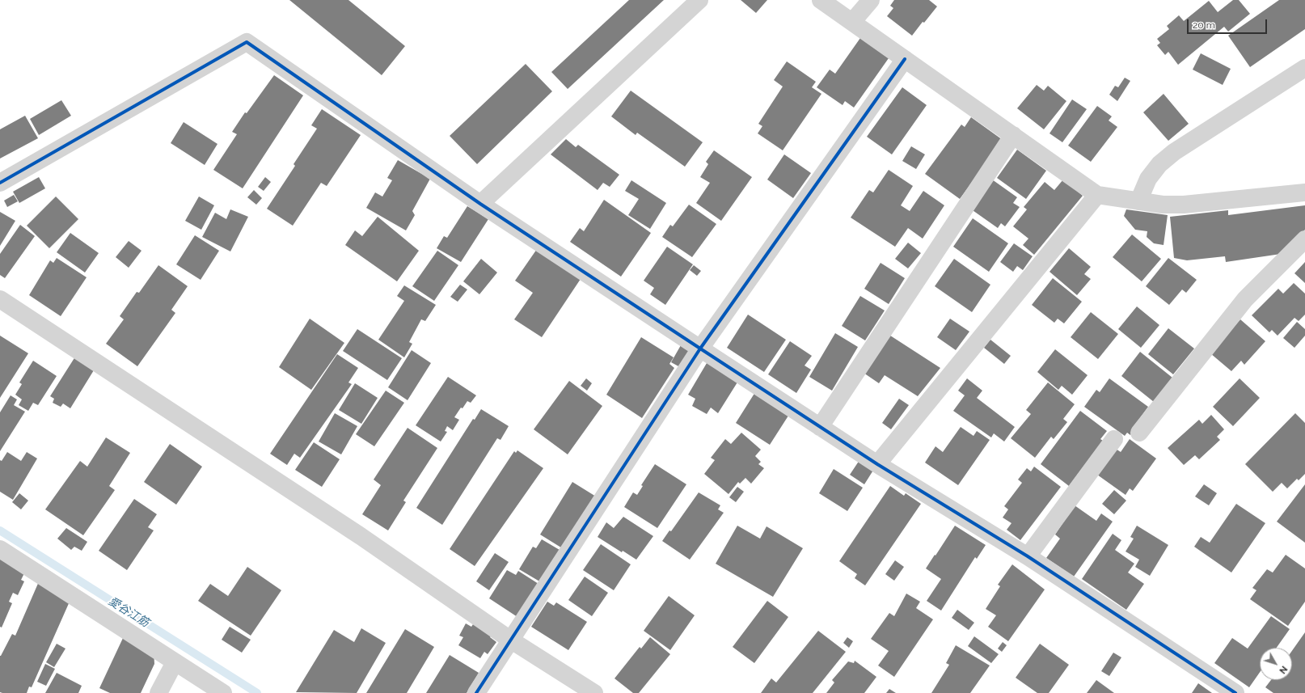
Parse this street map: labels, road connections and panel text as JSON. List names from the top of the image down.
{
  "water": ["愛谷江筋"],
  "scale_bar": "20 m",
  "north": "bottom right"
}
